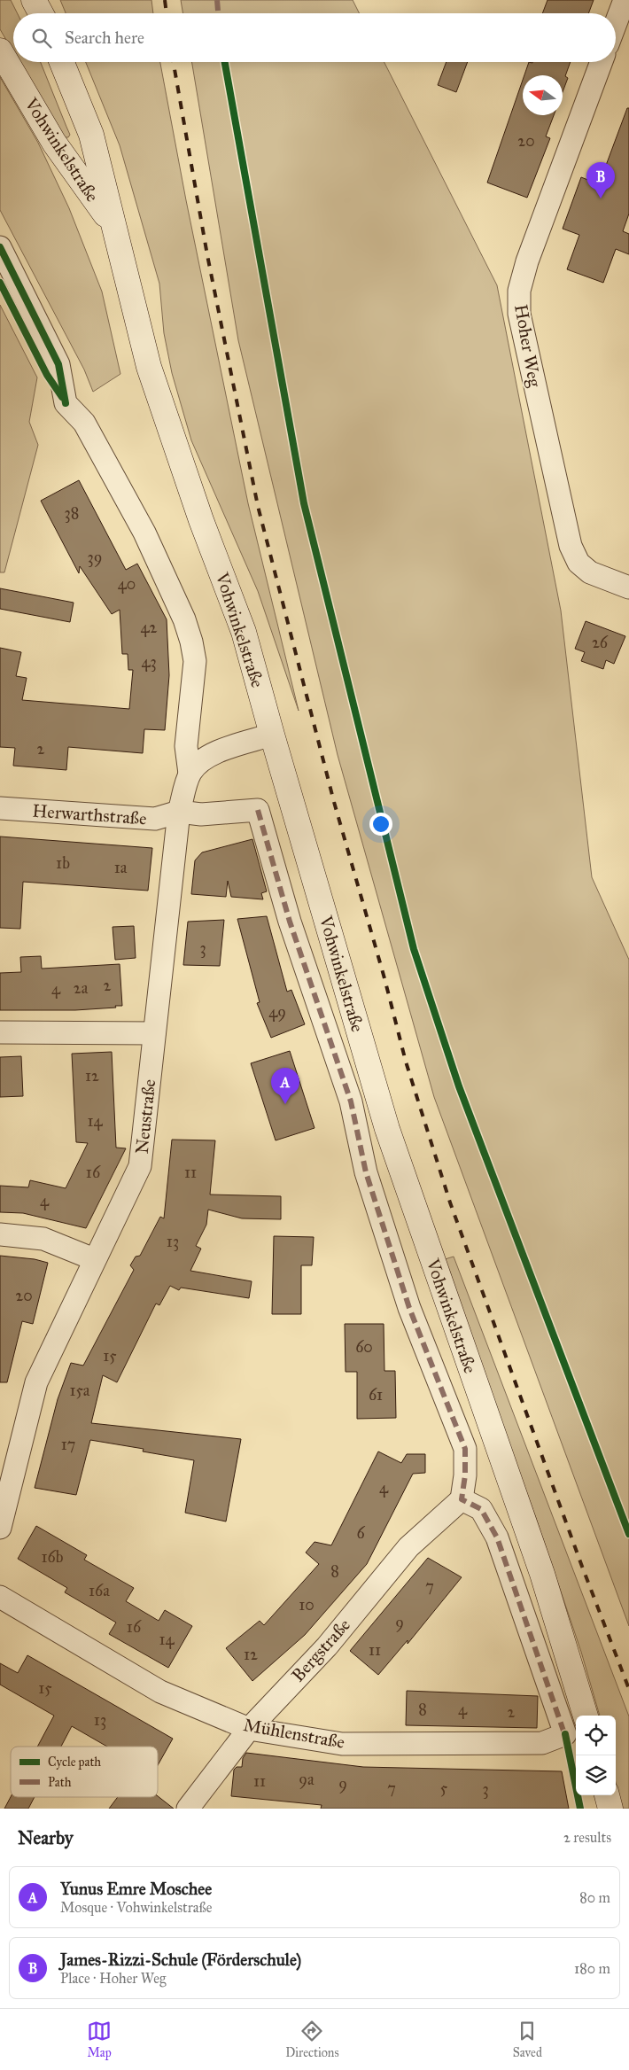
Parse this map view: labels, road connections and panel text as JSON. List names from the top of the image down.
{
  "streets": {
    "main road": ["Vohwinkelstraße"],
    "street": [
      "Hoher Weg",
      "Herwarthstraße",
      "Neustraße",
      "Bergstraße",
      "Mühlenstraße"
    ]
  },
  "crossings": [
    ["Vohwinkelstraße", "Neustraße"],
    ["Herwarthstraße", "Neustraße"],
    ["Herwarthstraße", "Bergstraße"],
    ["Herwarthstraße", "Mühlenstraße"],
    ["Bergstraße", "Mühlenstraße"]
  ],
  "house_numbers": [
    "20",
    "38",
    "39",
    "40",
    "42",
    "26",
    "43",
    "2",
    "1b",
    "1a",
    "3",
    "2",
    "2a",
    "4",
    "49",
    "12",
    "14",
    "16",
    "11",
    "4",
    "13",
    "20",
    "60",
    "15",
    "15a",
    "61",
    "17",
    "4",
    "6",
    "16b",
    "8",
    "7",
    "16a",
    "10",
    "9",
    "16",
    "14",
    "11",
    "12",
    "15",
    "8",
    "4",
    "2",
    "13",
    "9a",
    "11",
    "9",
    "7",
    "5",
    "3"
  ],
  "legend": ["Cycle path", "Path"],
  "north": "left",
  "page": {
    "search": "Search here",
    "pins": ["B", "A"],
    "heading": ["Nearby", "2 results"],
    "list": [
      {
        "mark": "A",
        "name": "Yunus Emre Moschee",
        "note": "Mosque · Vohwinkelstraße",
        "value": "80 m"
      },
      {
        "mark": "B",
        "name": "James-Rizzi-Schule (Förderschule)",
        "note": "Place · Hoher Weg",
        "value": "180 m"
      }
    ],
    "nav": ["Map", "Directions", "Saved"]
  }
}
